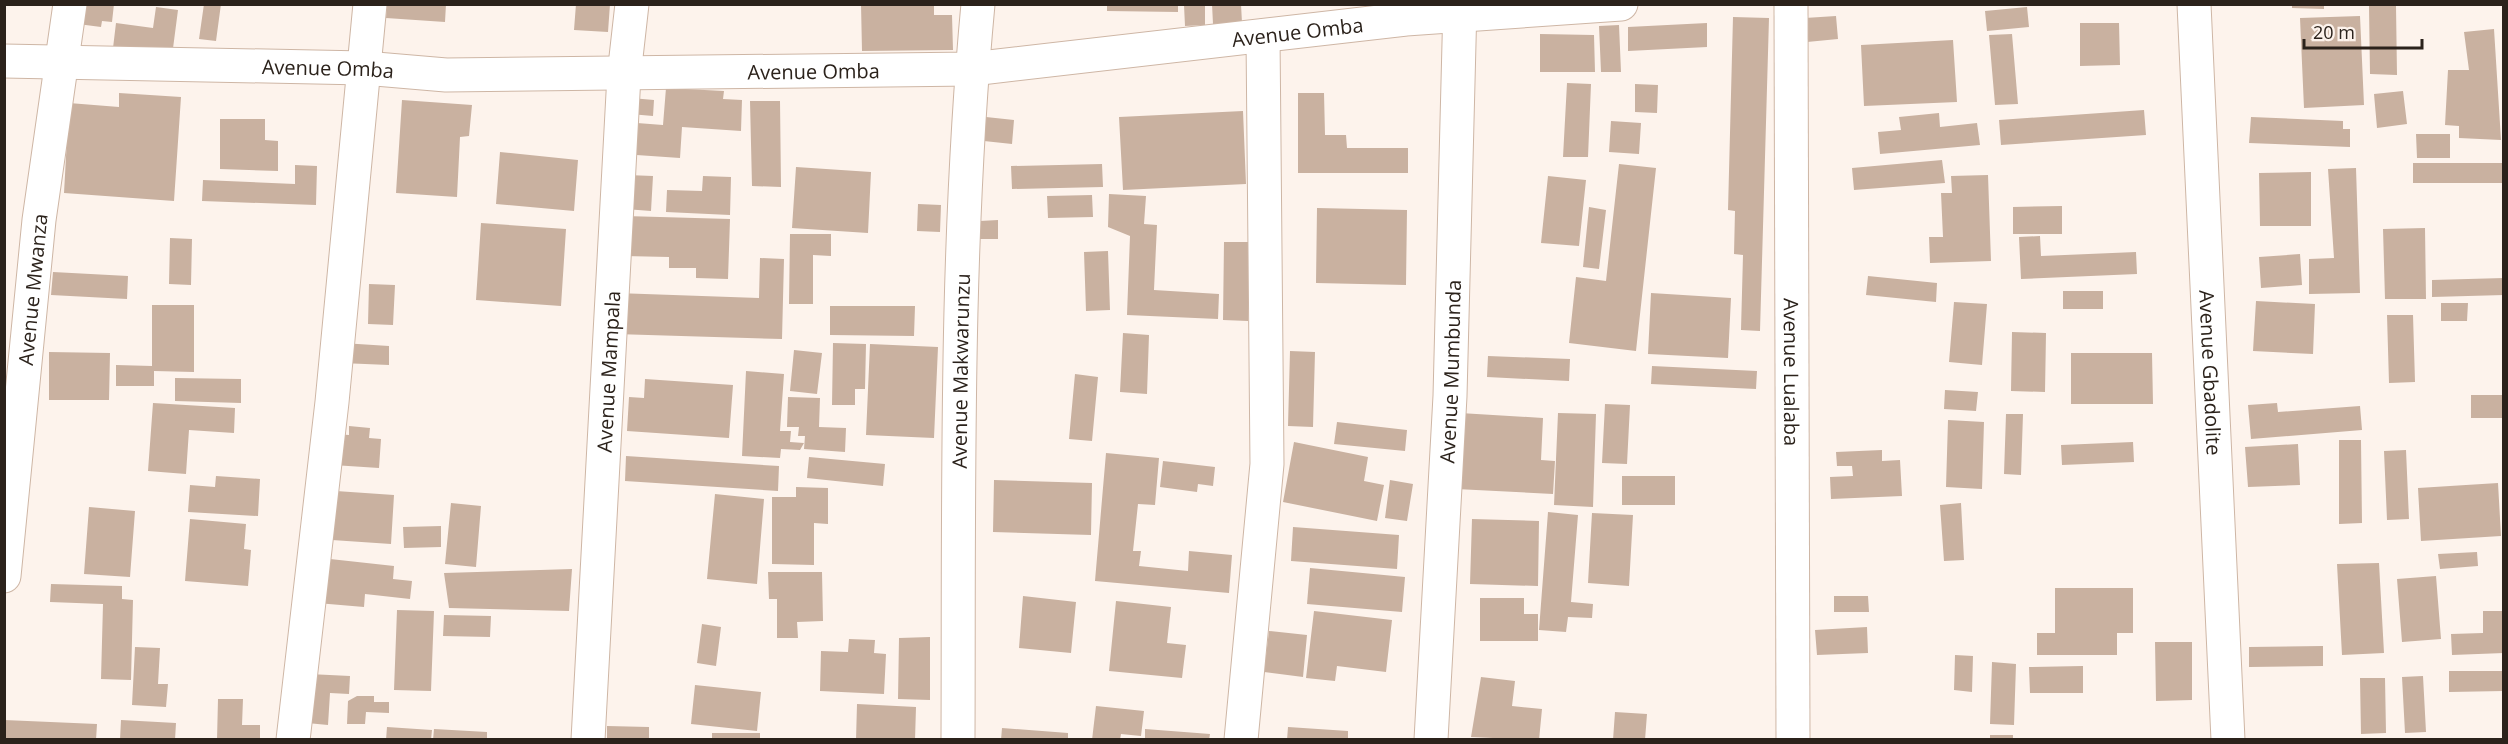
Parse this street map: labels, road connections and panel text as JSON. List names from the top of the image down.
{
  "streets": {
    "street": [
      "Avenue Omba",
      "Avenue Mwanza",
      "Avenue Mampala",
      "Avenue Makwarunzu",
      "Avenue Mumbunda",
      "Avenue Lualaba",
      "Avenue Gbadolite"
    ]
  },
  "crossings": [
    ["Avenue Omba", "Avenue Mwanza"],
    ["Avenue Omba", "Avenue Mampala"],
    ["Avenue Omba", "Avenue Makwarunzu"],
    ["Avenue Omba", "Avenue Mumbunda"]
  ],
  "scale_bar": "20 m"
}
